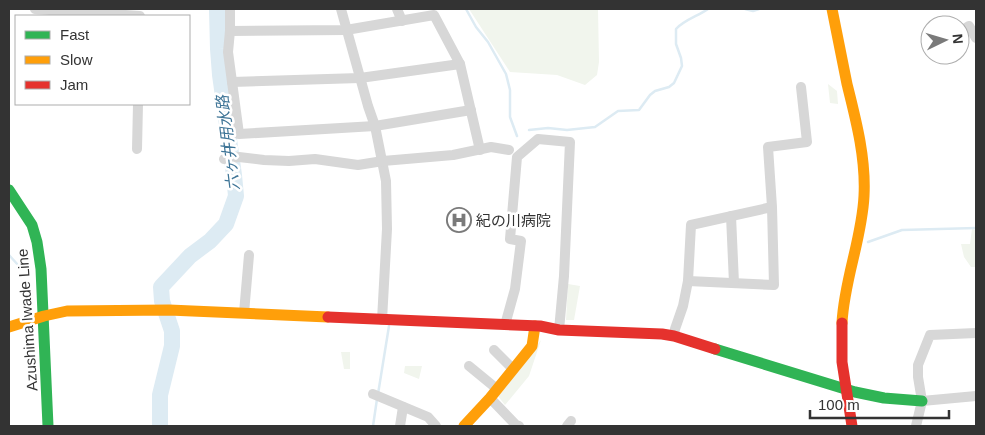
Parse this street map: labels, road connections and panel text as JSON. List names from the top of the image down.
{
  "streets": {
    "street": ["Azushima Iwade Line"]
  },
  "water": ["六ヶ井用水路"],
  "places": {
    "hospital": ["紀の川病院"]
  },
  "legend": ["Fast", "Slow", "Jam"],
  "scale_bar": "100 m",
  "north": "right"
}
